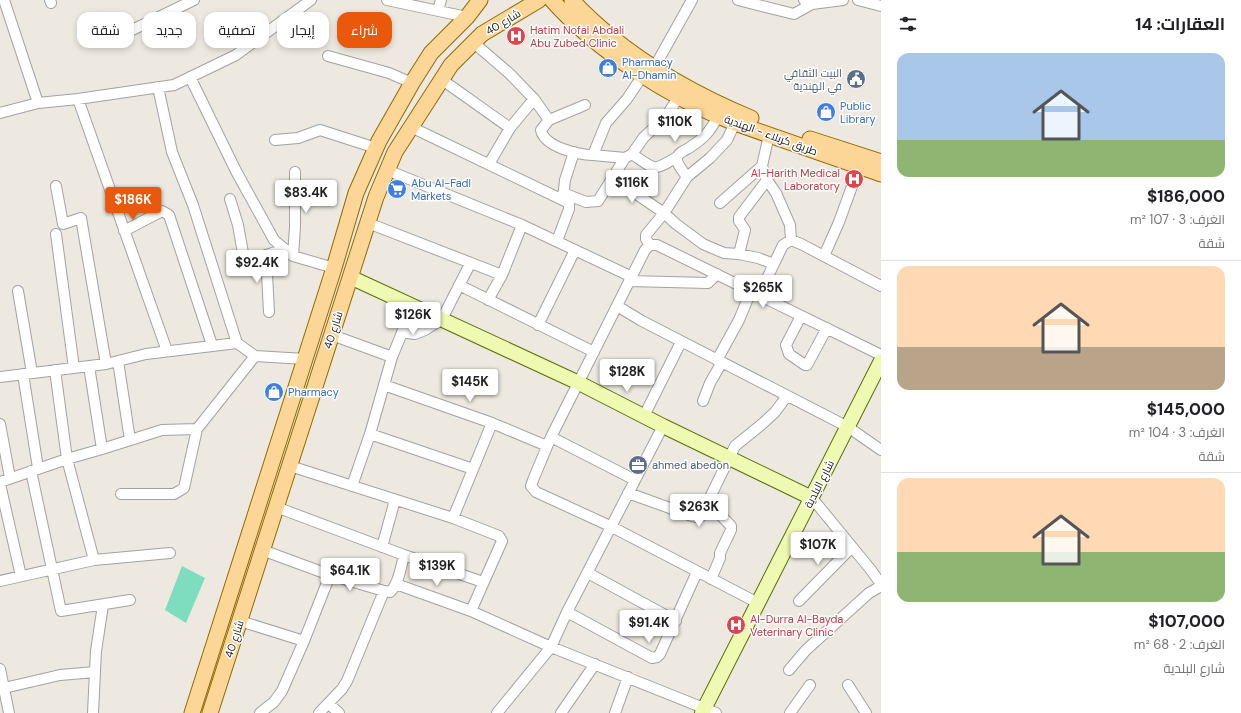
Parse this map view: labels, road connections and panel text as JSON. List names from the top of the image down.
{
  "streets": {
    "main road": ["شارع 40", "طريق كربلاء - الهندية"],
    "street": ["شارع البلدية"]
  },
  "places": {
    "hospital": ["Hatim Nofal Abdali Abu Zubed Clinic", "Al-Harith Medical Laboratory", "Al-Durra Al-Bayda Veterinary Clinic"],
    "shop": ["Pharmacy Al-Dhamin", "Public Library", "Pharmacy"],
    "public building": ["البيت الثقافي في الهندية"],
    "supermarket": ["Abu Al-Fadl Markets"],
    "office": ["ahmed abedon"]
  },
  "page": {
    "heading": "العقارات: 14",
    "chip": [
      "شراء",
      "إيجار",
      "تصفية",
      "جديد",
      "شقة"
    ],
    "list": [
      {
        "name": "$186,000",
        "note": "الغرف: 3 · 107 m² · شقة"
      },
      {
        "name": "$145,000",
        "note": "الغرف: 3 · 104 m² · شقة"
      },
      {
        "name": "$107,000",
        "note": "الغرف: 2 · 68 m² · شارع البلدية"
      }
    ],
    "price": [
      "$110K",
      "$116K",
      "$83.4K",
      "$186K",
      "$92.4K",
      "$265K",
      "$126K",
      "$128K",
      "$145K",
      "$263K",
      "$107K",
      "$139K",
      "$64.1K",
      "$91.4K"
    ]
  }
}
